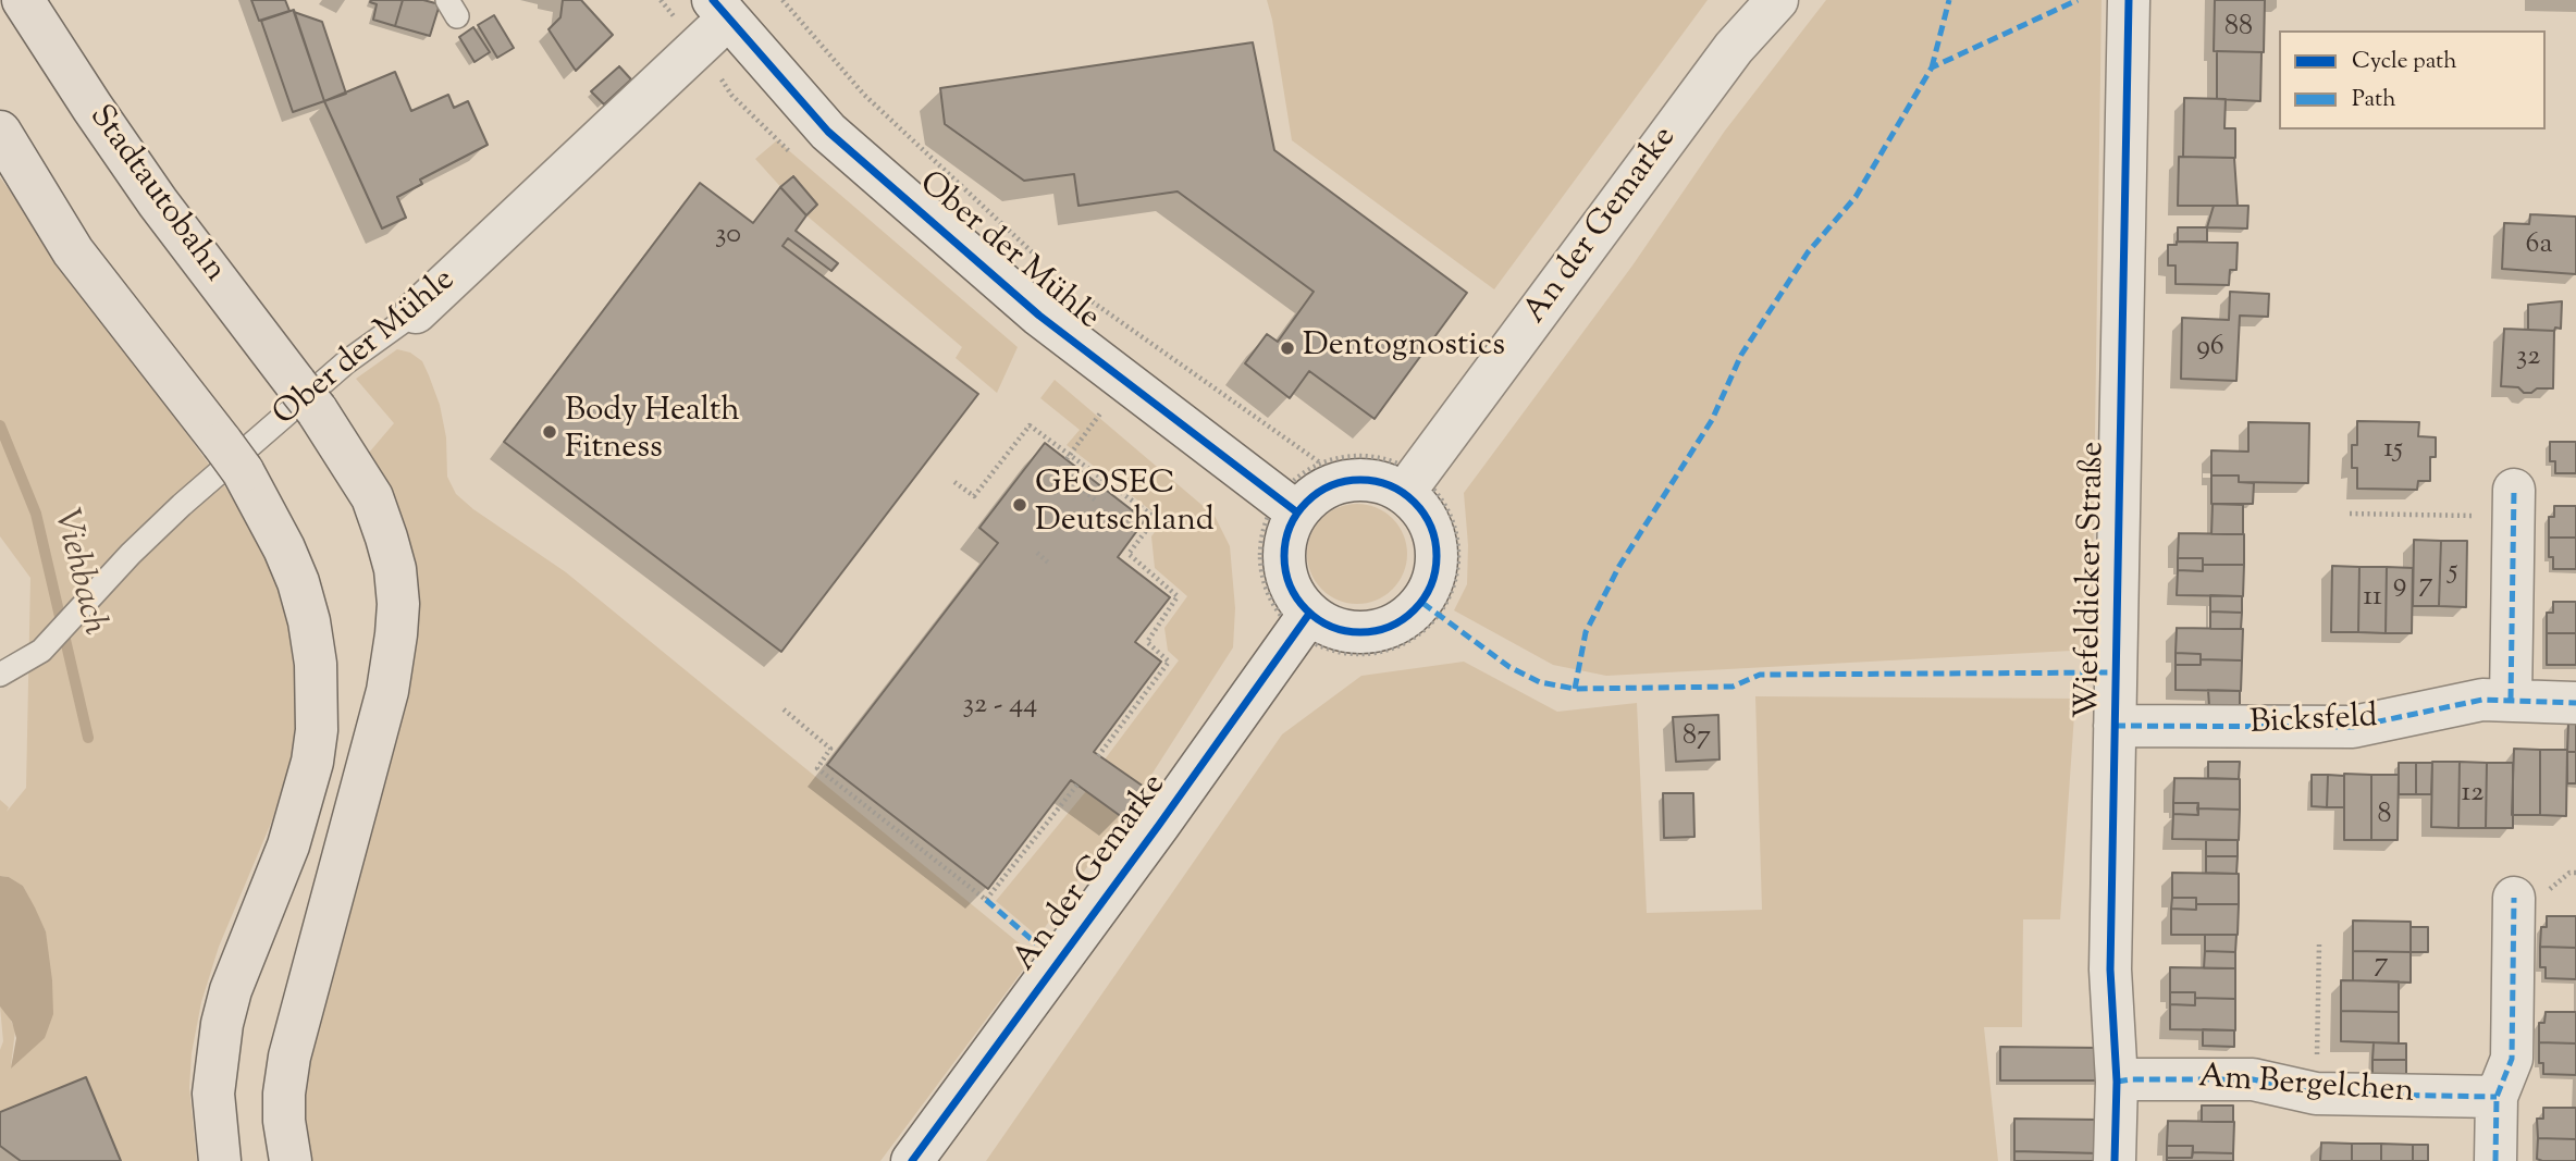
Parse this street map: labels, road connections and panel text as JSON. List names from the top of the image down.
{
  "streets": {
    "highway": ["Stadtautobahn"],
    "street": [
      "An der Gemarke",
      "Ober der Mühle",
      "Wiefeldicker Straße",
      "Bicksfeld",
      "Am Bergelchen"
    ]
  },
  "crossings": [
    ["An der Gemarke", "Ober der Mühle"],
    ["Wiefeldicker Straße", "Bicksfeld"],
    ["Wiefeldicker Straße", "Am Bergelchen"]
  ],
  "water": ["Viehbach"],
  "places": ["Dentognostics", "Body Health Fitness", "GEOSEC Deutschland"],
  "house_numbers": [
    "88",
    "30",
    "6a",
    "96",
    "32",
    "15",
    "5",
    "9",
    "7",
    "11",
    "32 - 44",
    "87",
    "12",
    "8",
    "7"
  ],
  "legend": ["Cycle path", "Path"]
}
